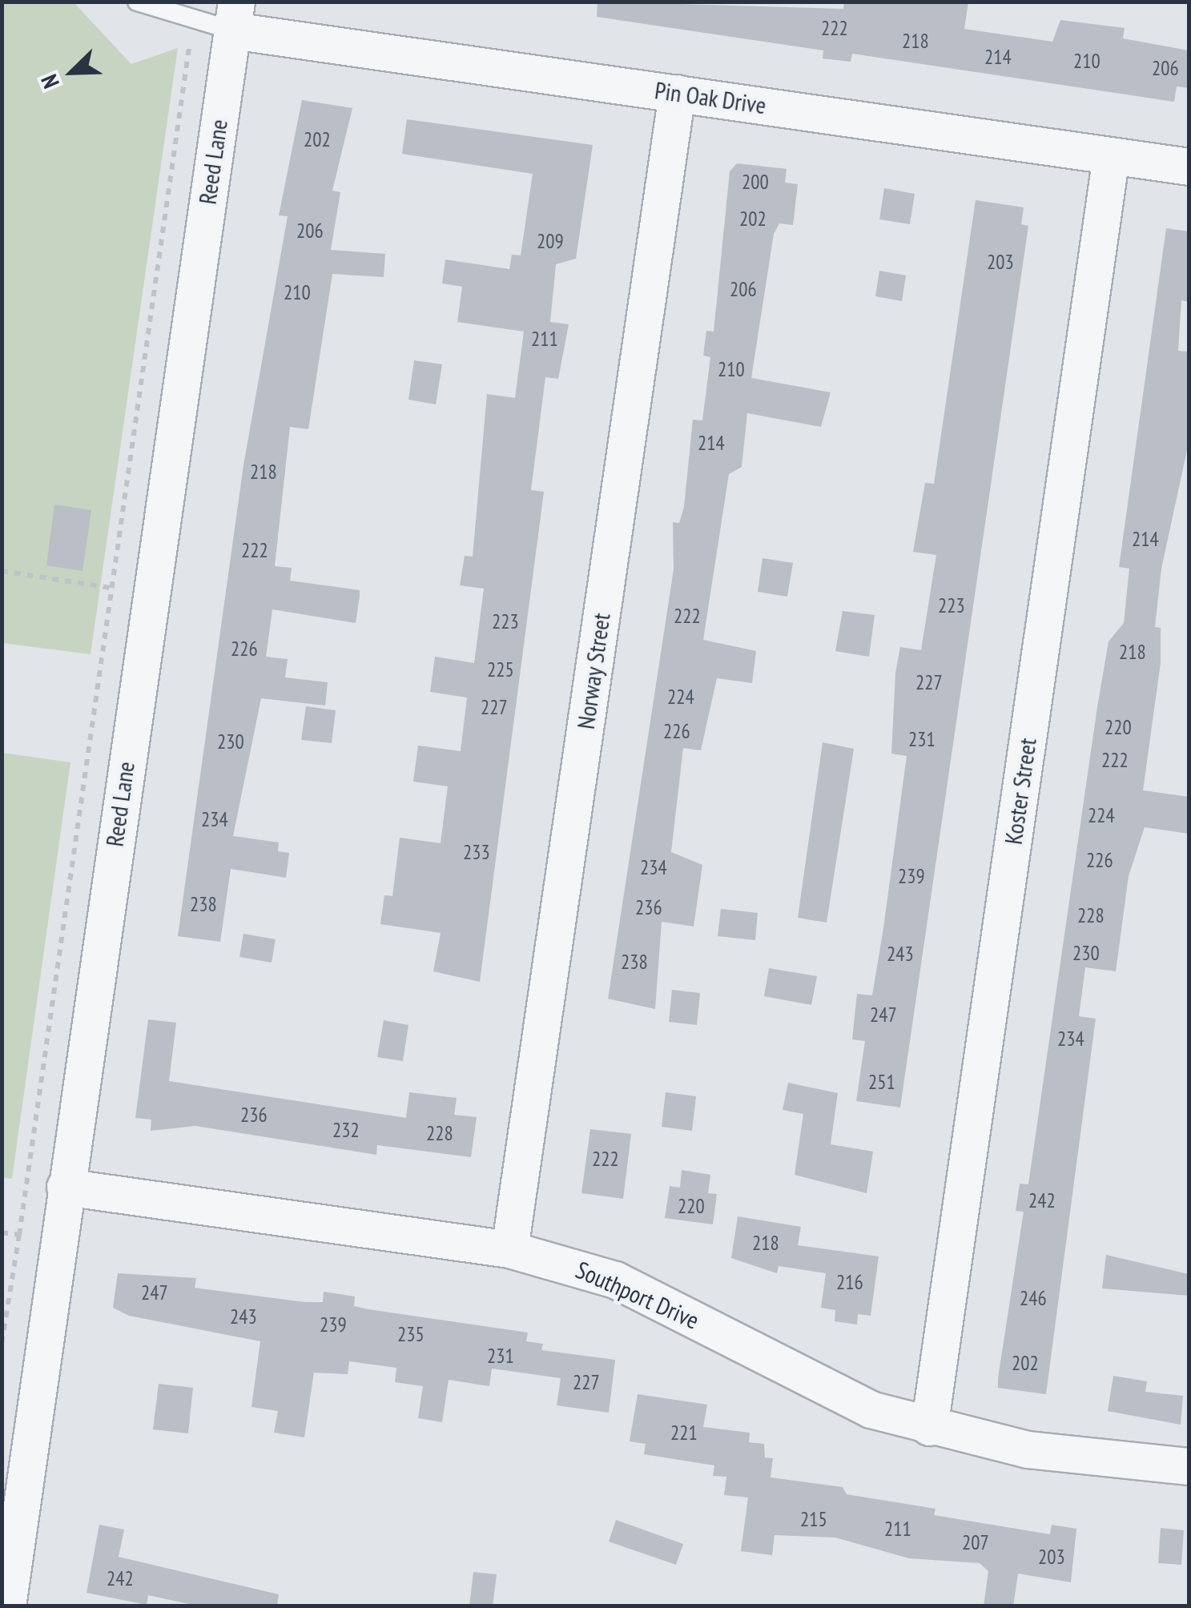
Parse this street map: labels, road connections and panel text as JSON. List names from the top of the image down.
{
  "streets": {
    "street": [
      "Pin Oak Drive",
      "Reed Lane",
      "Norway Street",
      "Koster Street",
      "Southport Drive"
    ]
  },
  "crossings": [
    ["Pin Oak Drive", "Reed Lane"],
    ["Pin Oak Drive", "Norway Street"],
    ["Pin Oak Drive", "Koster Street"],
    ["Reed Lane", "Southport Drive"],
    ["Norway Street", "Southport Drive"],
    ["Koster Street", "Southport Drive"]
  ],
  "house_numbers": [
    "222",
    "218",
    "214",
    "210",
    "206",
    "202",
    "200",
    "202",
    "206",
    "209",
    "203",
    "206",
    "210",
    "211",
    "210",
    "214",
    "218",
    "214",
    "222",
    "223",
    "222",
    "223",
    "226",
    "218",
    "225",
    "227",
    "224",
    "227",
    "220",
    "226",
    "231",
    "230",
    "222",
    "224",
    "234",
    "233",
    "226",
    "234",
    "239",
    "238",
    "236",
    "228",
    "230",
    "243",
    "238",
    "247",
    "234",
    "251",
    "236",
    "232",
    "228",
    "222",
    "242",
    "220",
    "218",
    "216",
    "247",
    "246",
    "243",
    "239",
    "235",
    "231",
    "202",
    "227",
    "221",
    "215",
    "211",
    "207",
    "203",
    "242"
  ],
  "north": "bottom left"
}
